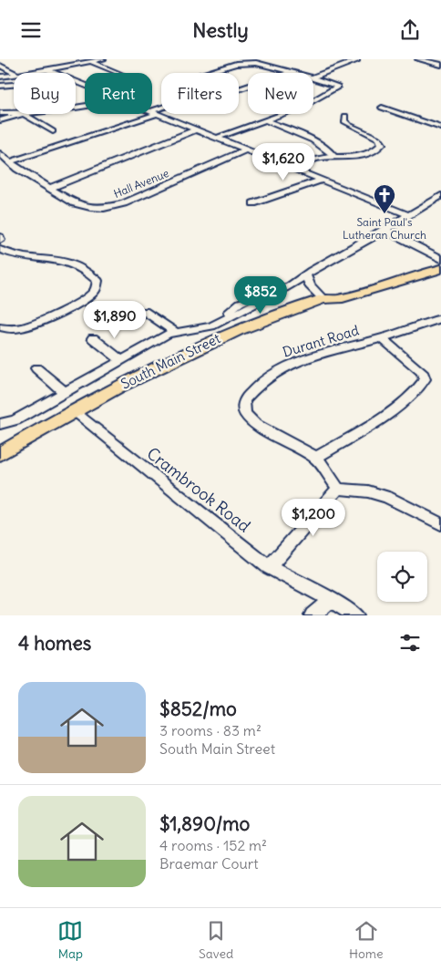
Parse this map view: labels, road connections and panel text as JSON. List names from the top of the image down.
{
  "streets": {
    "main road": ["South Main Street"],
    "street": ["Hall Avenue", "Durant Road", "Crambrook Road"]
  },
  "crossings": [
    ["South Main Street", "Crambrook Road"]
  ],
  "places": {
    "church": ["Saint Paul's Lutheran Church"]
  },
  "page": {
    "header": "Nestly",
    "chip": [
      "Buy",
      "Rent",
      "Filters",
      "New"
    ],
    "price": [
      "$1,620",
      "$852",
      "$1,890",
      "$1,200"
    ],
    "heading": "4 homes",
    "list": [
      {
        "name": "$852/mo",
        "note": "3 rooms · 83 m² · South Main Street"
      },
      {
        "name": "$1,890/mo",
        "note": "4 rooms · 152 m² · Braemar Court"
      }
    ],
    "tabs": ["Map", "Saved", "Home"]
  }
}
